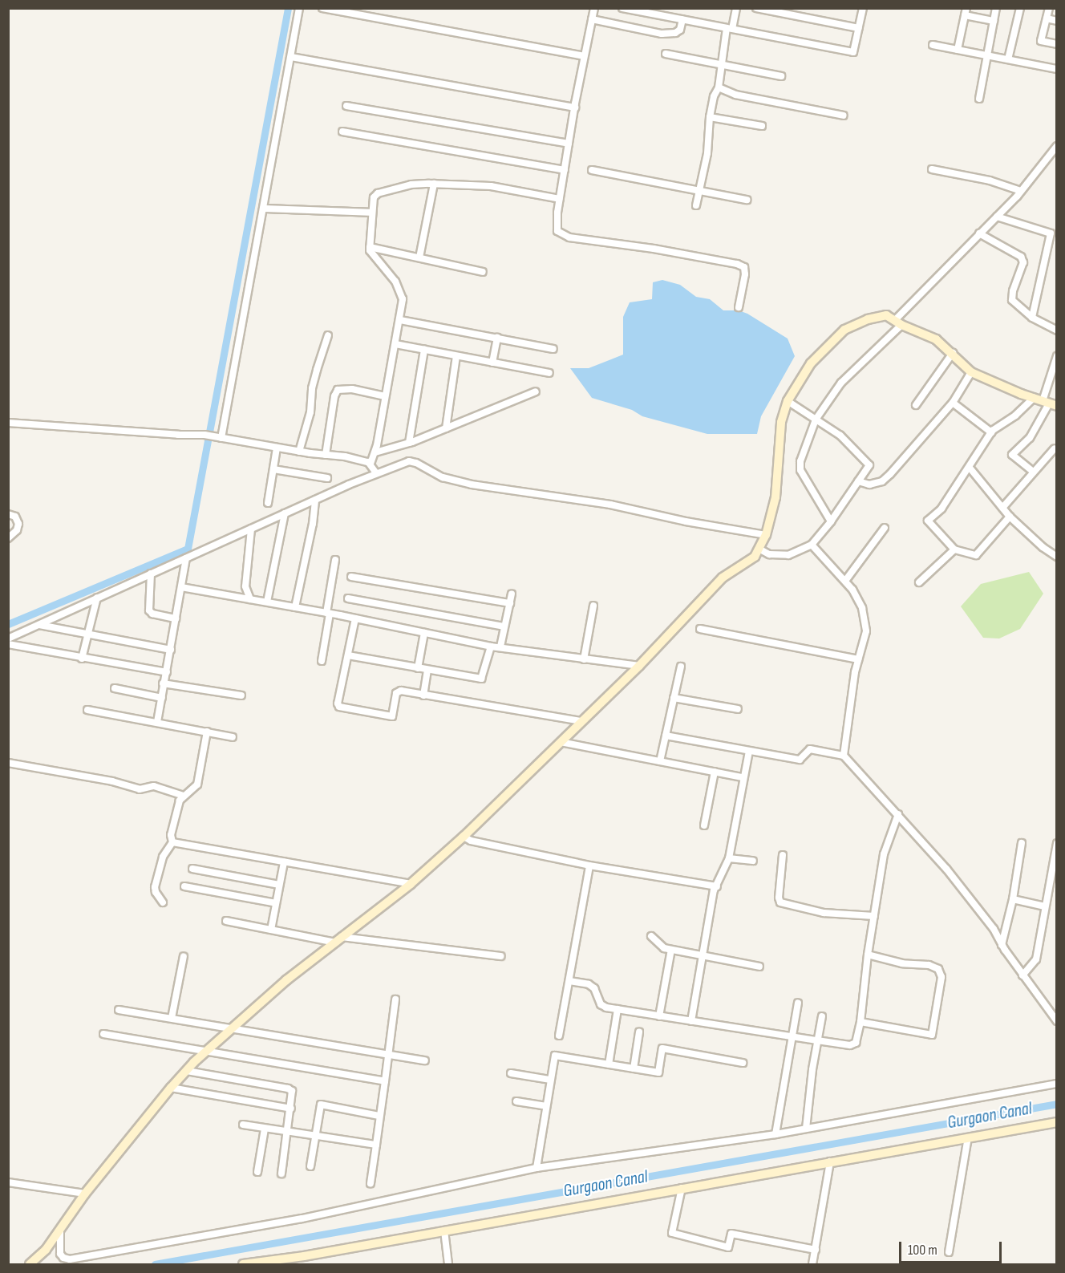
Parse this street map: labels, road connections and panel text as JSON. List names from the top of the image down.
{
  "water": ["Gurgaon Canal"],
  "scale_bar": "100 m"
}
